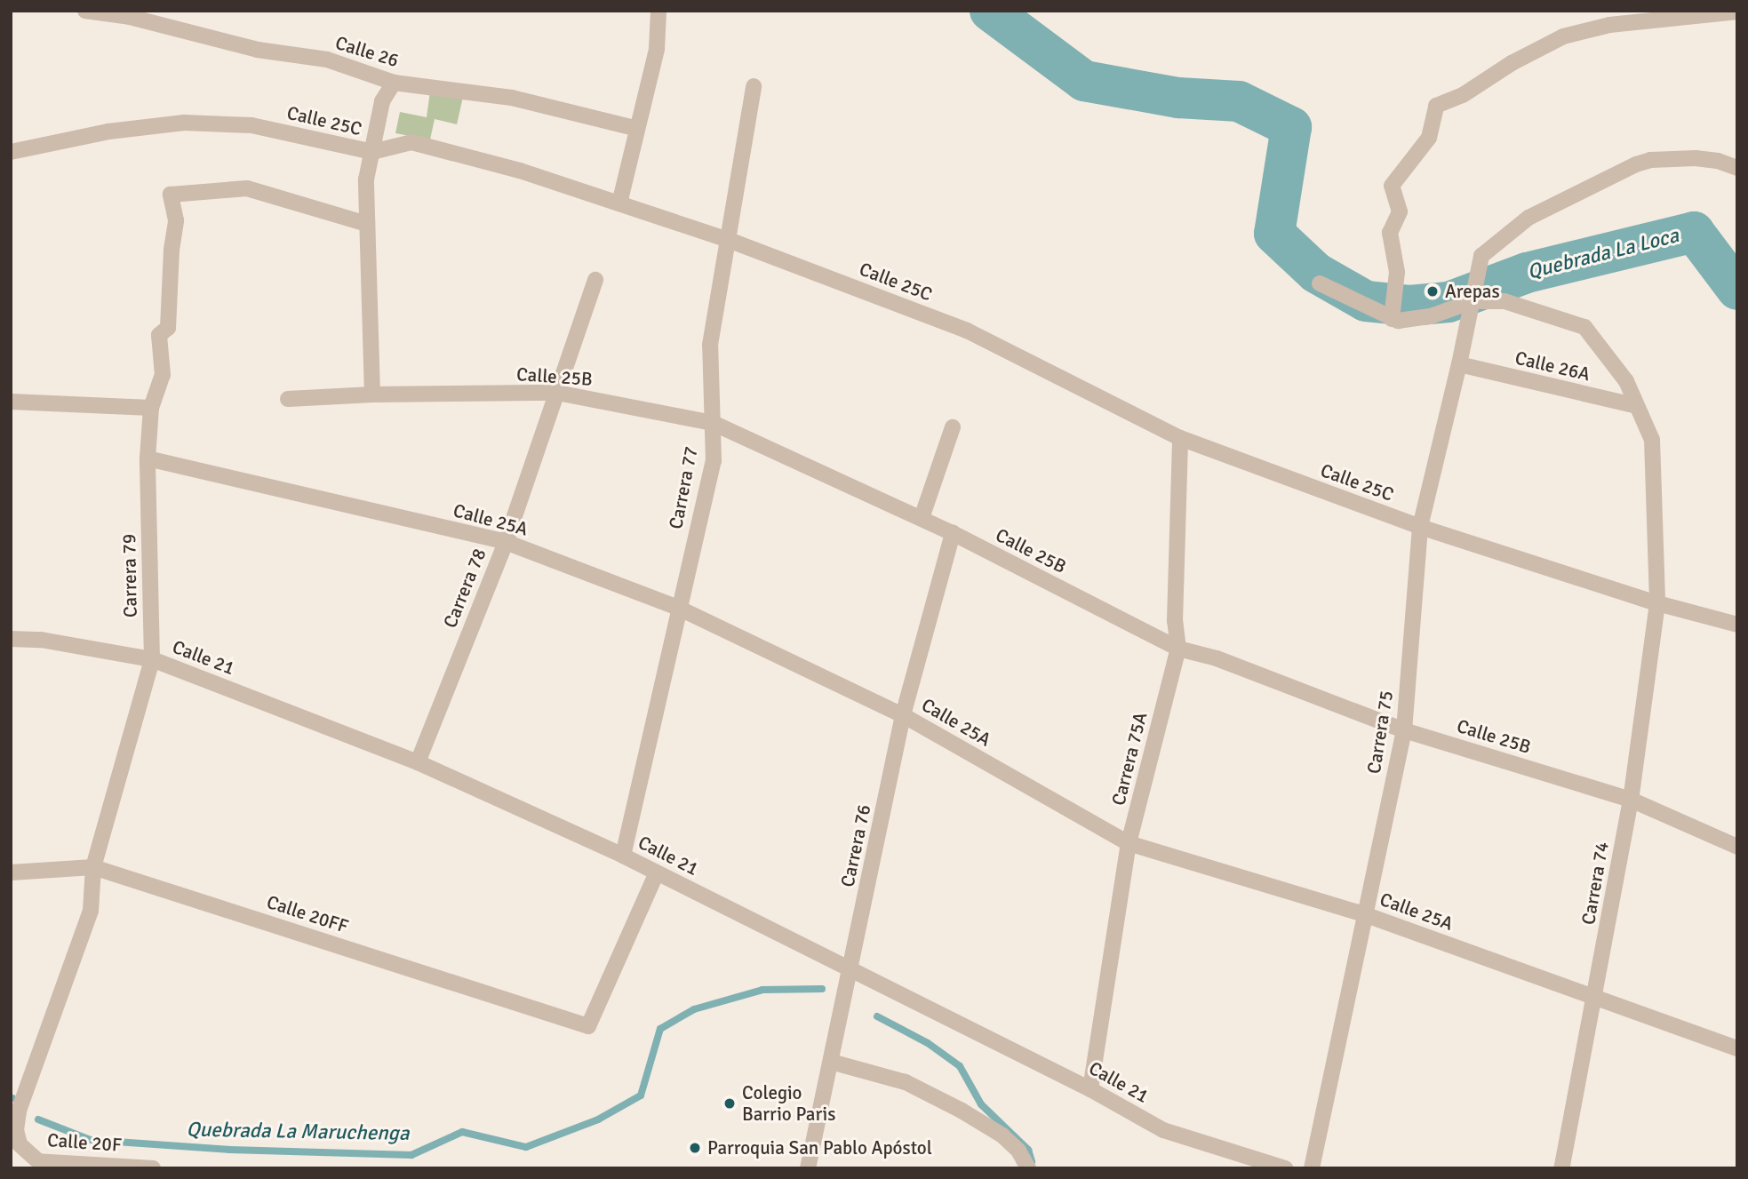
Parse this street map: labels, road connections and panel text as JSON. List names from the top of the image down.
{
  "streets": {
    "street": [
      "Calle 26",
      "Calle 25C",
      "Calle 26A",
      "Calle 25B",
      "Carrera 77",
      "Calle 25A",
      "Carrera 79",
      "Carrera 78",
      "Calle 21",
      "Carrera 75",
      "Carrera 75A",
      "Carrera 76",
      "Carrera 74",
      "Calle 20FF",
      "Calle 20F"
    ]
  },
  "crossings": [
    ["Calle 25C", "Carrera 77"],
    ["Calle 25C", "Carrera 75"],
    ["Calle 25C", "Carrera 75A"],
    ["Calle 25C", "Carrera 74"],
    ["Calle 26A", "Carrera 75"],
    ["Calle 26A", "Carrera 74"],
    ["Calle 25B", "Carrera 77"],
    ["Calle 25B", "Carrera 78"],
    ["Calle 25B", "Carrera 75"],
    ["Calle 25B", "Carrera 75A"],
    ["Calle 25B", "Carrera 76"],
    ["Calle 25B", "Carrera 74"],
    ["Carrera 77", "Calle 25A"],
    ["Carrera 77", "Calle 21"],
    ["Calle 25A", "Carrera 79"],
    ["Calle 25A", "Carrera 78"],
    ["Calle 25A", "Carrera 75"],
    ["Calle 25A", "Carrera 75A"],
    ["Calle 25A", "Carrera 76"],
    ["Calle 25A", "Carrera 74"],
    ["Carrera 79", "Calle 21"],
    ["Carrera 79", "Calle 20FF"],
    ["Carrera 79", "Calle 20F"],
    ["Carrera 78", "Calle 21"],
    ["Calle 21", "Carrera 75A"],
    ["Calle 21", "Carrera 76"],
    ["Calle 21", "Calle 20FF"],
    ["Carrera 75", "Carrera 74"]
  ],
  "water": ["Quebrada La Loca", "Quebrada La Maruchenga"],
  "places": ["Arepas", "Colegio Barrio Paris", "Parroquia San Pablo Apóstol"]
}
